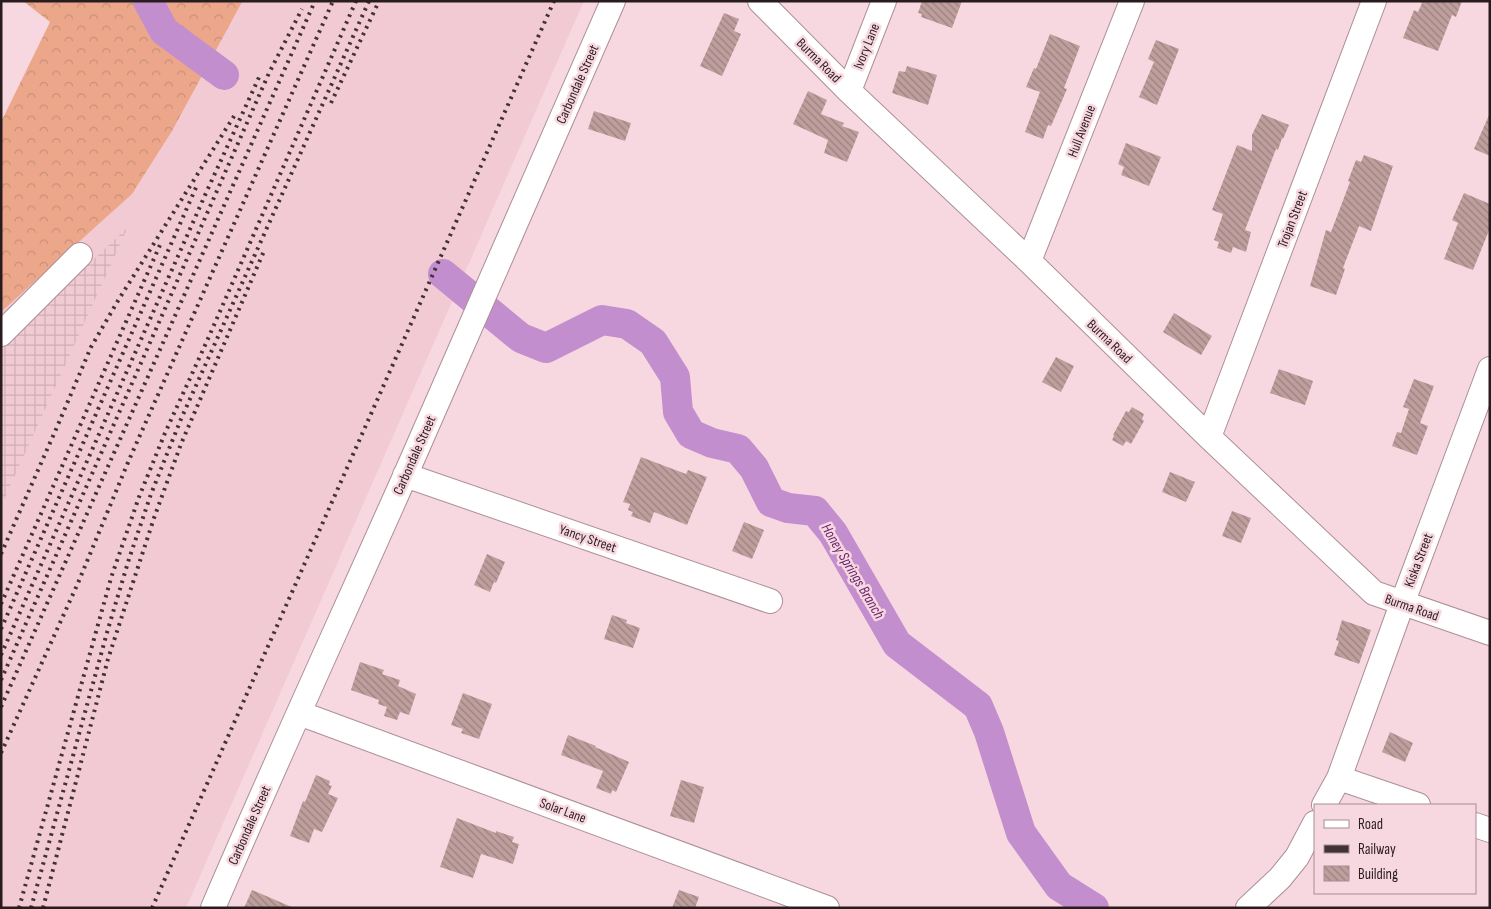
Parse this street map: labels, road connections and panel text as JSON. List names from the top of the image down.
{
  "streets": {
    "street": [
      "Ivory Lane",
      "Burma Road",
      "Carbondale Street",
      "Hull Avenue",
      "Trojan Street",
      "Yancy Street",
      "Kiska Street",
      "Solar Lane"
    ]
  },
  "crossings": [
    ["Ivory Lane", "Burma Road"],
    ["Burma Road", "Hull Avenue"],
    ["Burma Road", "Trojan Street"],
    ["Burma Road", "Kiska Street"],
    ["Carbondale Street", "Yancy Street"],
    ["Carbondale Street", "Solar Lane"]
  ],
  "water": ["Honey Springs Branch"],
  "legend": ["Road", "Railway", "Building"]
}
